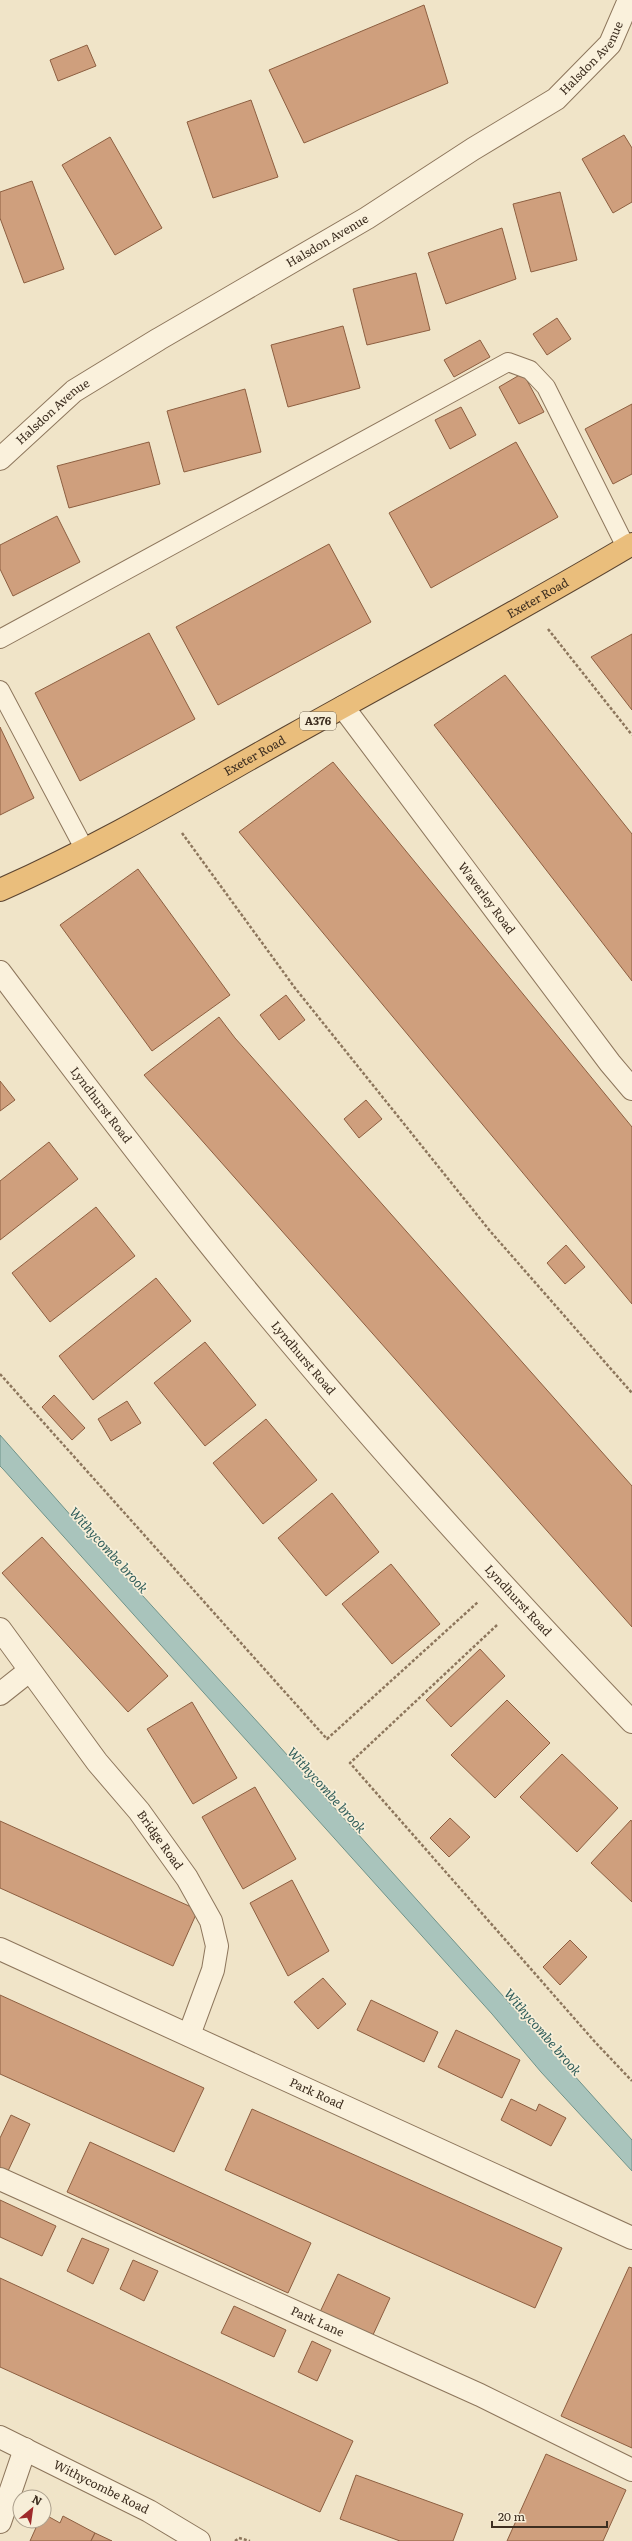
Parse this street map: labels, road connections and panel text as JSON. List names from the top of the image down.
{
  "streets": {
    "highway": ["Exeter Road", "A376"],
    "street": [
      "Halsdon Avenue",
      "Waverley Road",
      "Lyndhurst Road",
      "Bridge Road",
      "Park Road",
      "Park Lane",
      "Withycombe Road"
    ]
  },
  "crossings": [
    ["Exeter Road", "Waverley Road"],
    ["Bridge Road", "Park Road"]
  ],
  "water": ["Withycombe brook"],
  "scale_bar": "20 m",
  "north": "top right"
}
